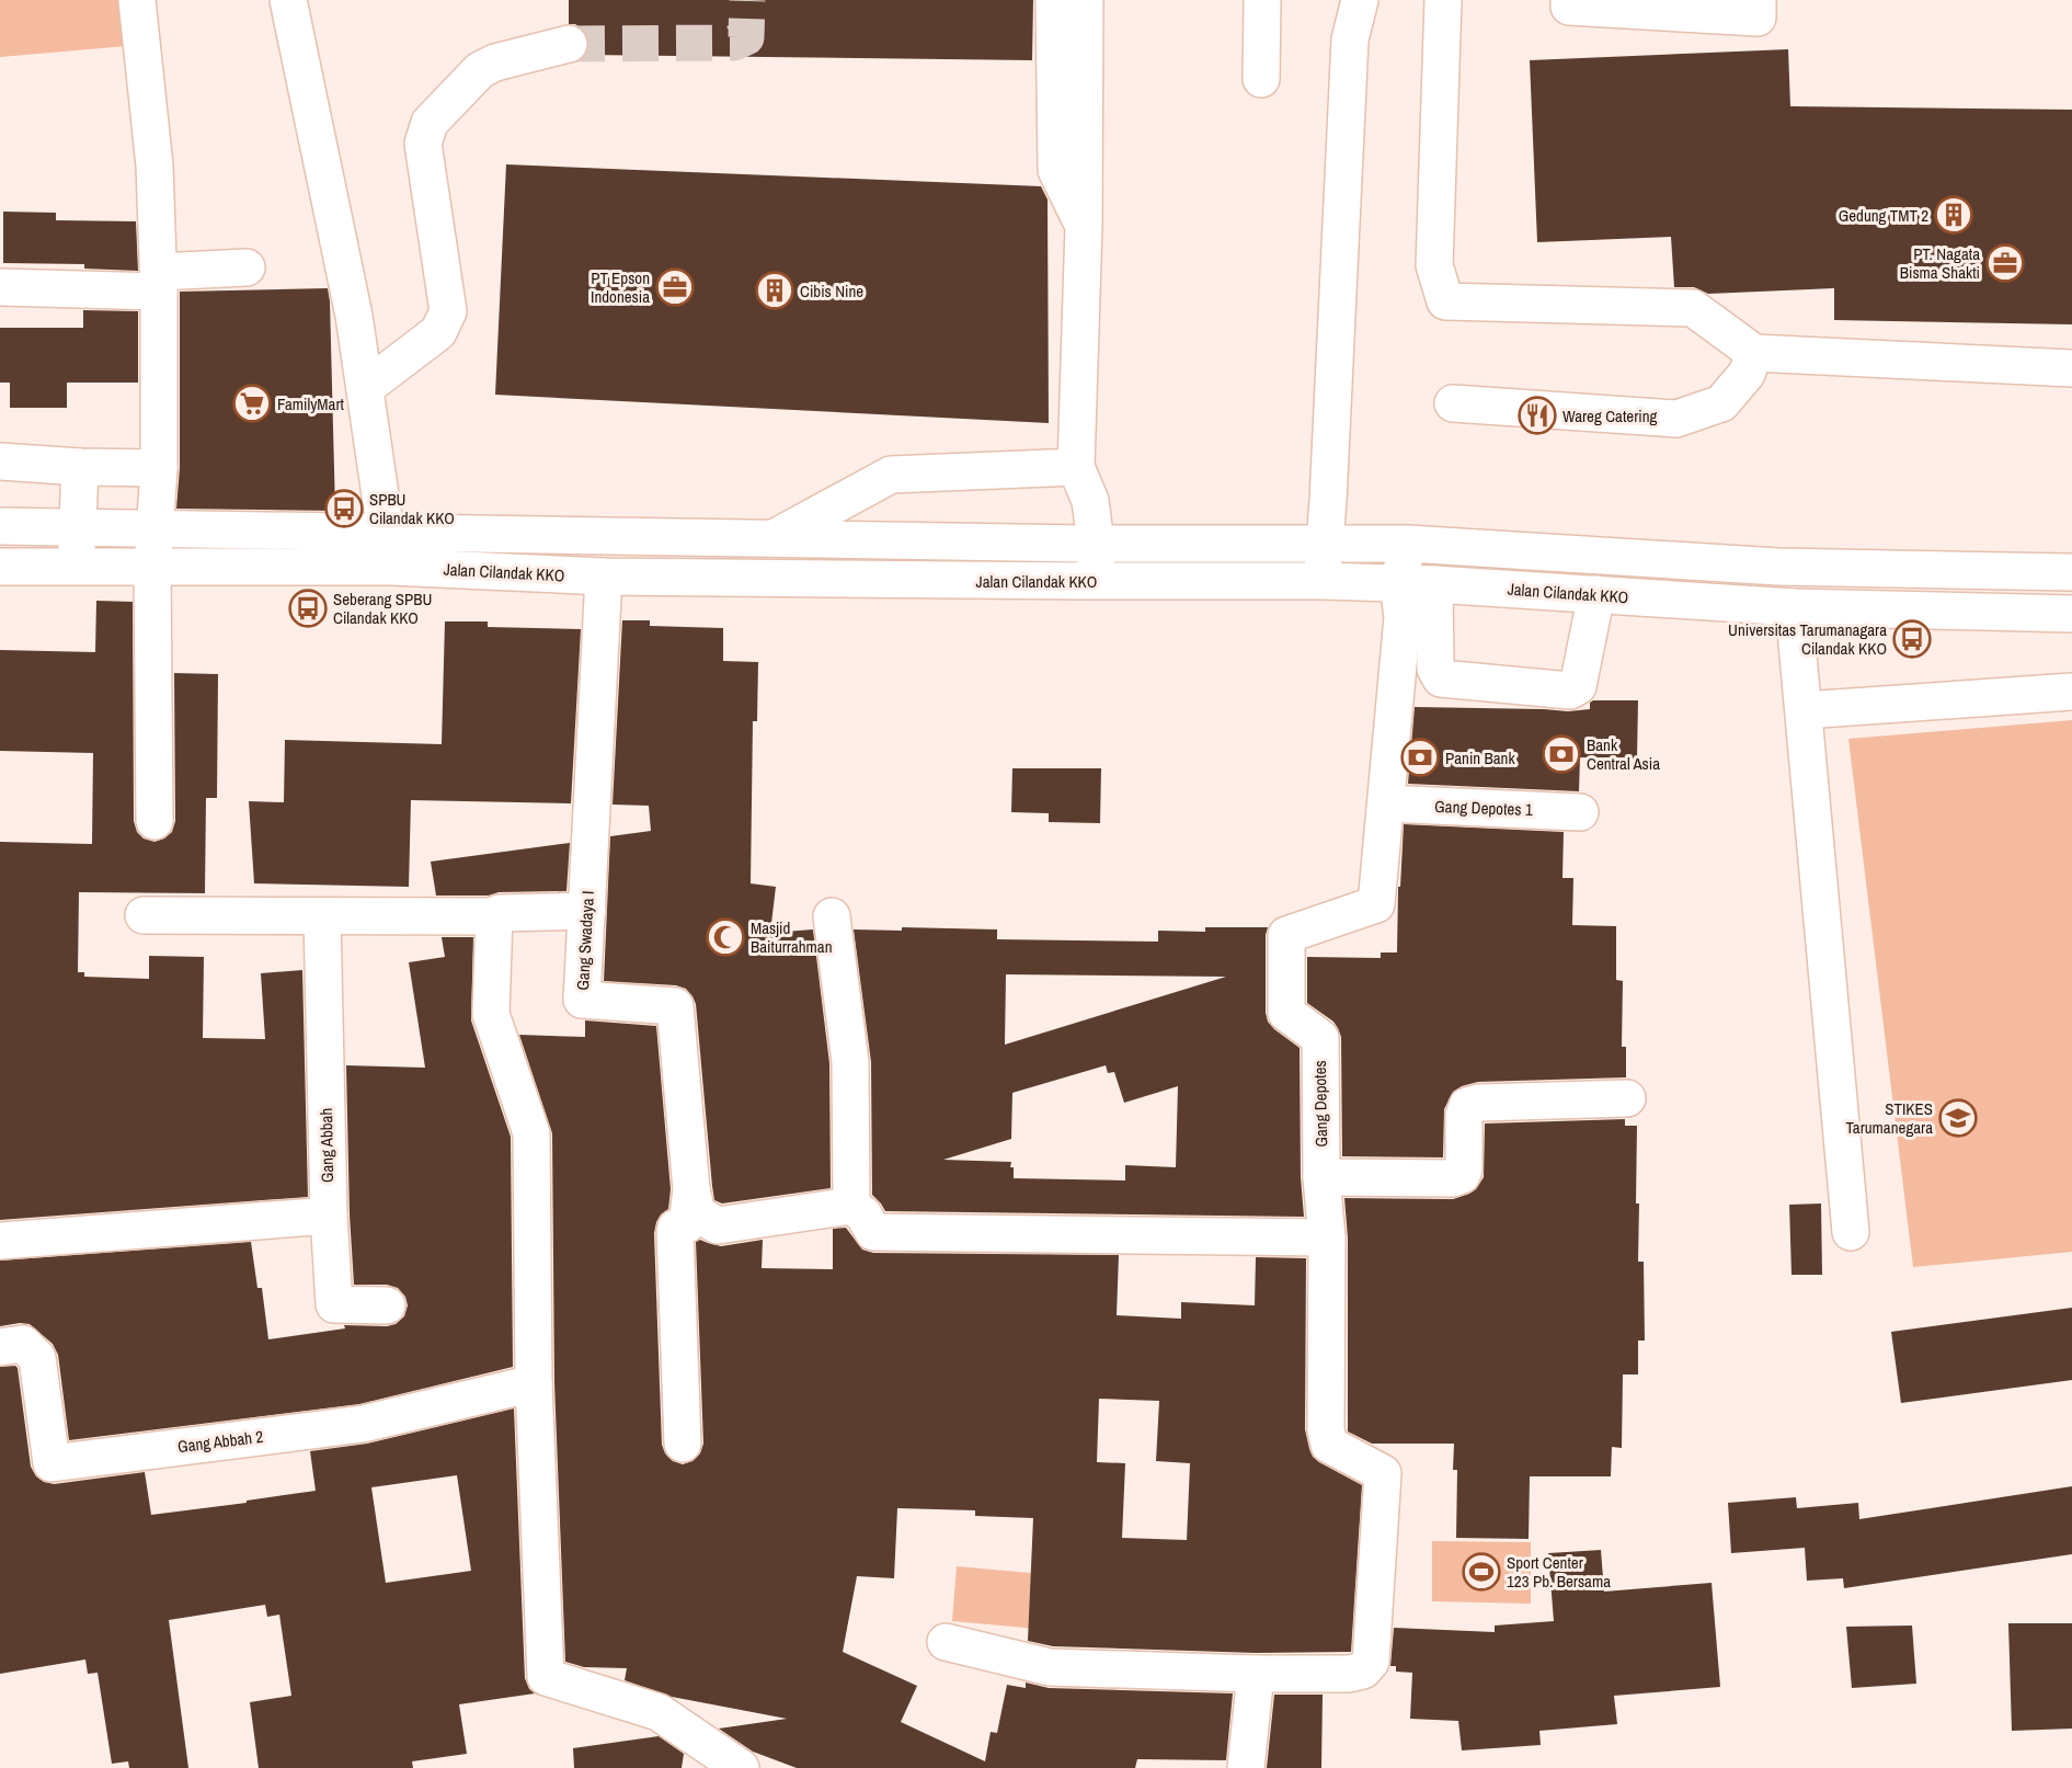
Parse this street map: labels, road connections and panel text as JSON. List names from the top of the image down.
{
  "streets": {
    "street": [
      "Jalan Cilandak KKO",
      "Gang Depotes 1",
      "Gang Swadaya I",
      "Gang Depotes",
      "Gang Abbah",
      "Gang Abbah 2"
    ]
  },
  "crossings": [
    ["Jalan Cilandak KKO", "Gang Swadaya I"],
    ["Jalan Cilandak KKO", "Gang Depotes"],
    ["Gang Depotes 1", "Gang Depotes"]
  ],
  "places": {
    "building": ["Gedung TMT 2", "Cibis Nine"],
    "office": ["PT. Nagata Bisma Shakti", "PT Epson Indonesia"],
    "supermarket": ["FamilyMart"],
    "restaurant": ["Wareg Catering"],
    "bus stop": ["SPBU Cilandak KKO", "Seberang SPBU Cilandak KKO", "Universitas Tarumanagara Cilandak KKO"],
    "bank": ["Bank Central Asia", "Panin Bank"],
    "mosque": ["Masjid Baiturrahman"],
    "school or university": ["STIKES Tarumanegara"],
    "sports": ["Sport Center 123 Pb. Bersama"]
  }
}
